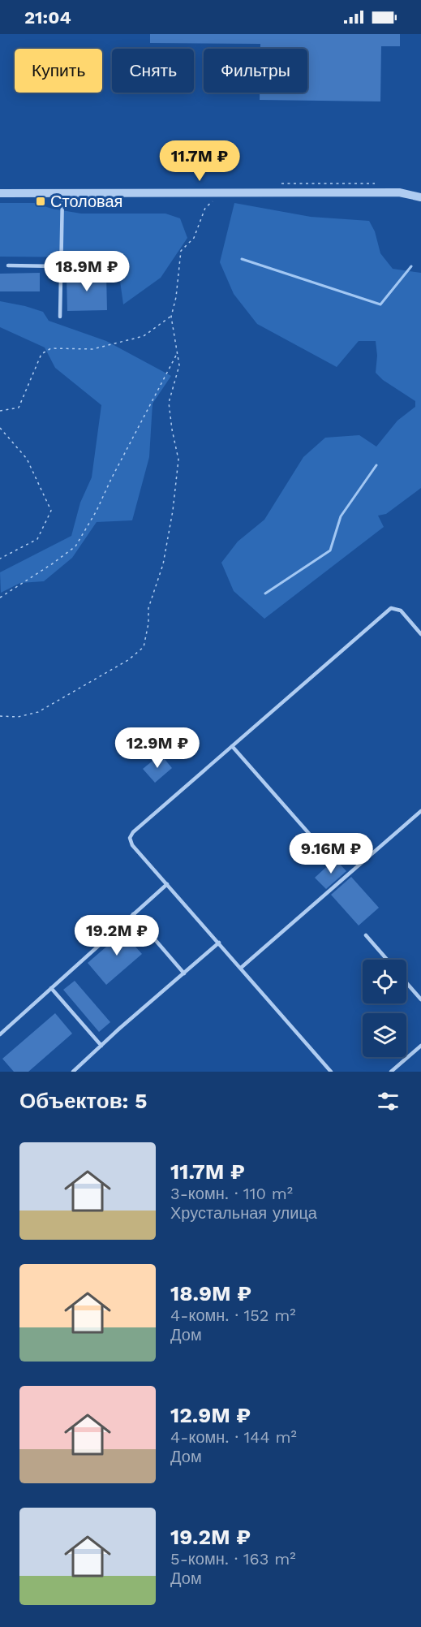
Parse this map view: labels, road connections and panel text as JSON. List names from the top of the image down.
{
  "places": {
    "transit": ["Столовая"]
  },
  "page": {
    "status": "21:04",
    "chip": ["Купить", "Снять", "Фильтры"],
    "price": [
      "11.7M ₽",
      "18.9M ₽",
      "12.9M ₽",
      "9.16M ₽",
      "19.2M ₽"
    ],
    "heading": "Объектов: 5",
    "list": [
      {
        "name": "11.7M ₽",
        "note": "3-комн. · 110 m² · Хрустальная улица"
      },
      {
        "name": "18.9M ₽",
        "note": "4-комн. · 152 m² · Дом"
      },
      {
        "name": "12.9M ₽",
        "note": "4-комн. · 144 m² · Дом"
      },
      {
        "name": "19.2M ₽",
        "note": "5-комн. · 163 m² · Дом"
      }
    ]
  }
}
